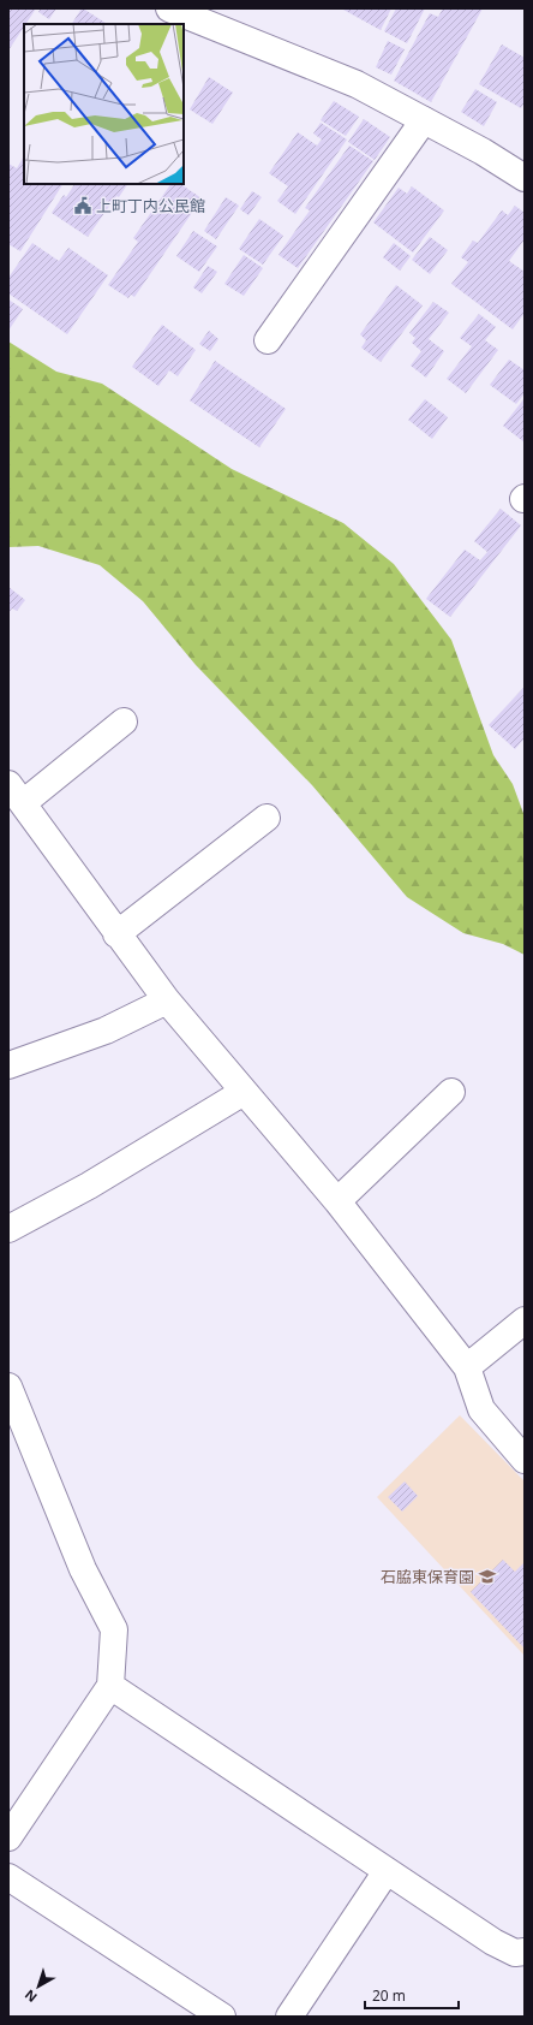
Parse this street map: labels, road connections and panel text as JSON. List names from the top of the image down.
{
  "places": {
    "public building": ["上町丁内公民館"],
    "school or university": ["石脇東保育園"]
  },
  "scale_bar": "20 m",
  "north": "bottom left"
}
